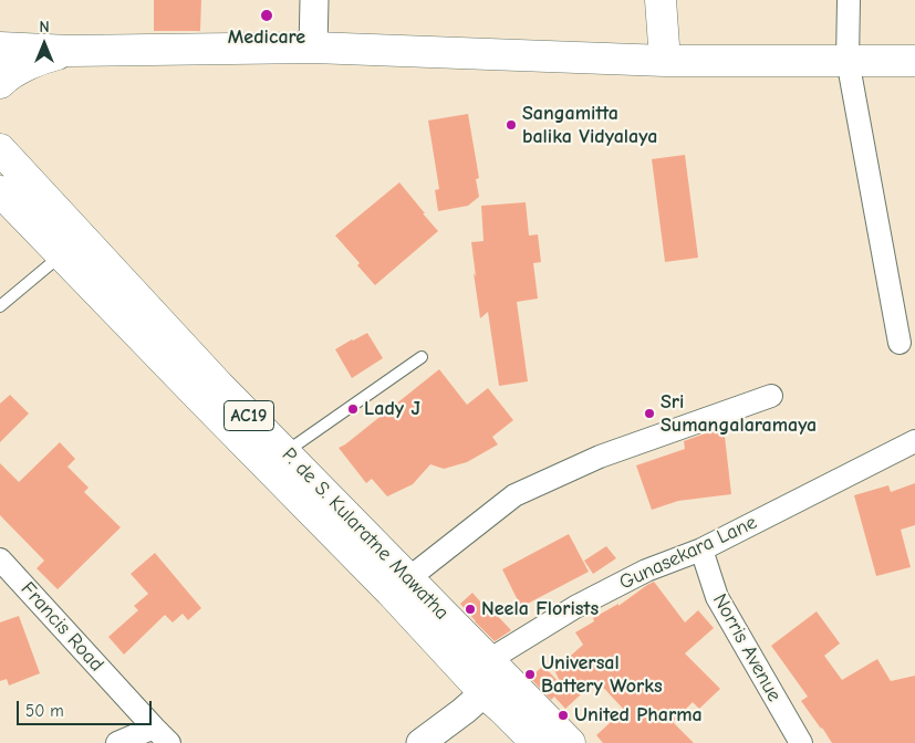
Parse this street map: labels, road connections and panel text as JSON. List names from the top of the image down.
{
  "streets": {
    "main road": ["AC19", "P. de S. Kularatne Mawatha"],
    "street": ["Gunasekara Lane", "Francis Road", "Norris Avenue"]
  },
  "crossings": [
    ["AC19", "P. de S. Kularatne Mawatha"],
    ["AC19", "Gunasekara Lane"],
    ["P. de S. Kularatne Mawatha", "Gunasekara Lane"],
    ["Gunasekara Lane", "Norris Avenue"]
  ],
  "places": [
    "Medicare",
    "Sangamitta balika Vidyalaya",
    "Lady J",
    "Sri Sumangalaramaya",
    "Neela Florists",
    "Universal Battery Works",
    "United Pharma"
  ],
  "scale_bar": "50 m",
  "north": "top"
}
